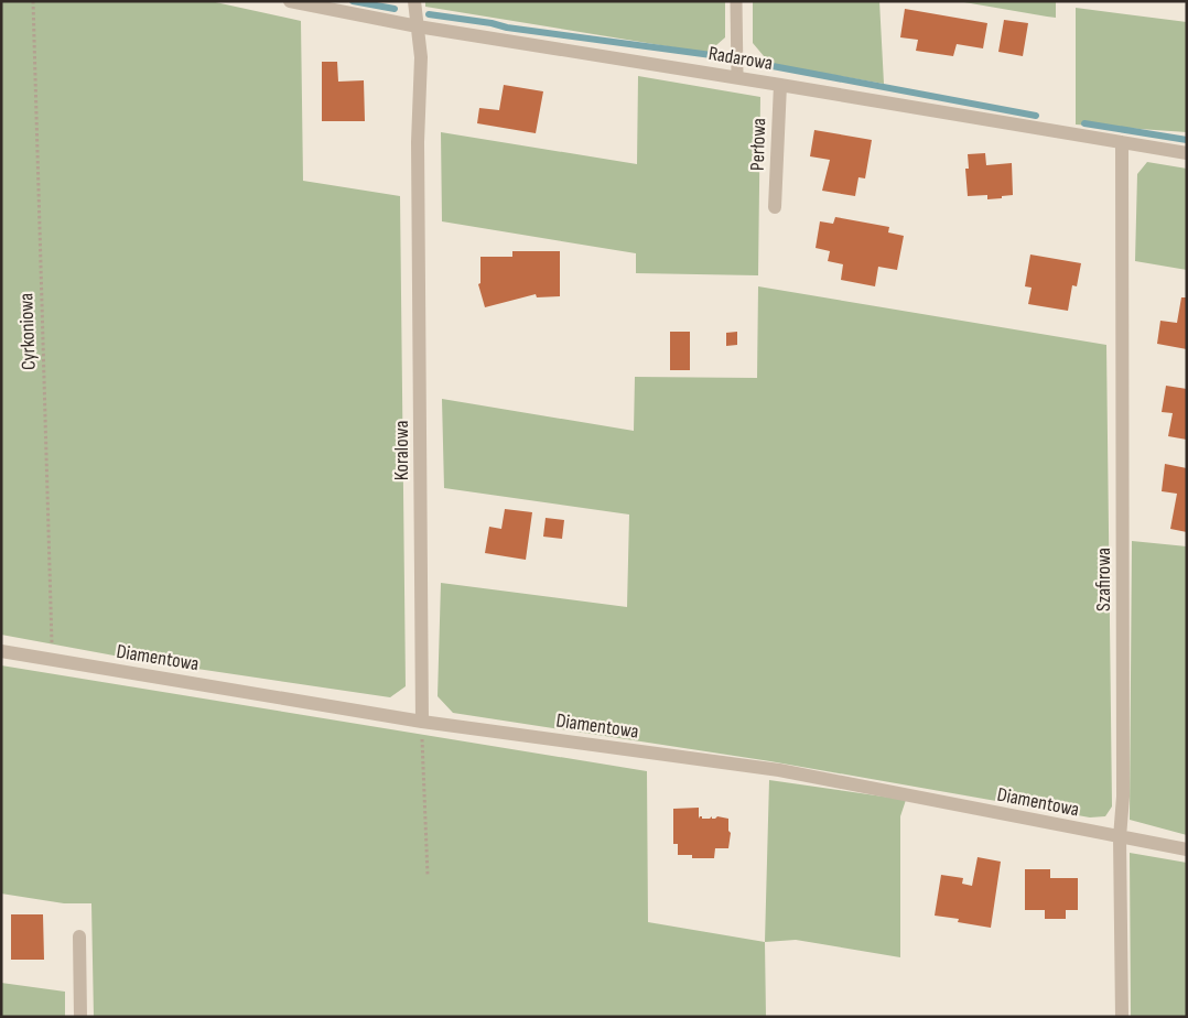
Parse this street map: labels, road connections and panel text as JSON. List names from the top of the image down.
{
  "streets": {
    "street": [
      "Radarowa",
      "Perłowa",
      "Koralowa",
      "Szafirowa",
      "Diamentowa"
    ],
    "path": ["Cyrkoniowa"]
  },
  "crossings": [
    ["Radarowa", "Perłowa"],
    ["Radarowa", "Koralowa"],
    ["Radarowa", "Szafirowa"],
    ["Cyrkoniowa", "Diamentowa"],
    ["Koralowa", "Diamentowa"],
    ["Szafirowa", "Diamentowa"]
  ]
}
